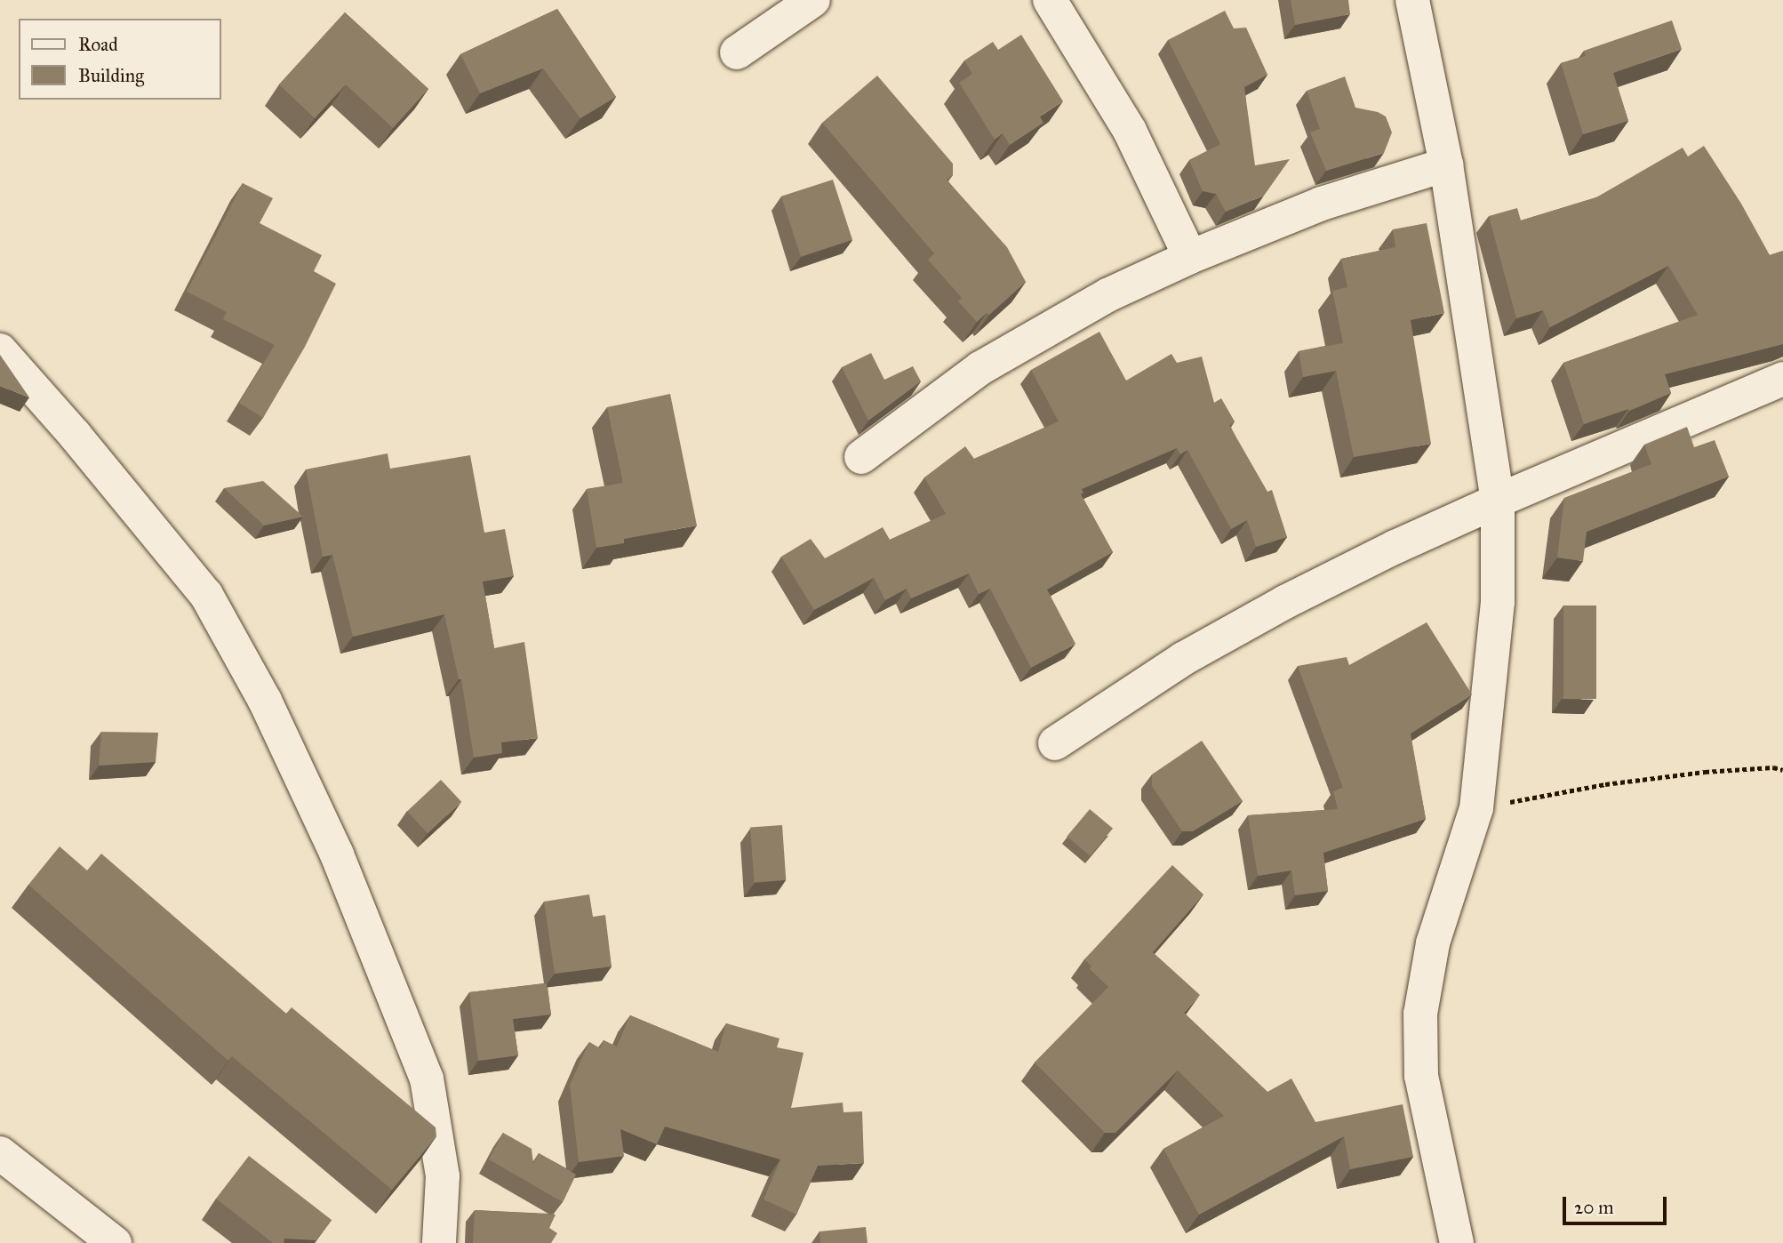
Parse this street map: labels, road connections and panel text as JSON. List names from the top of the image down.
{
  "legend": ["Road", "Building"],
  "scale_bar": "20 m"
}
